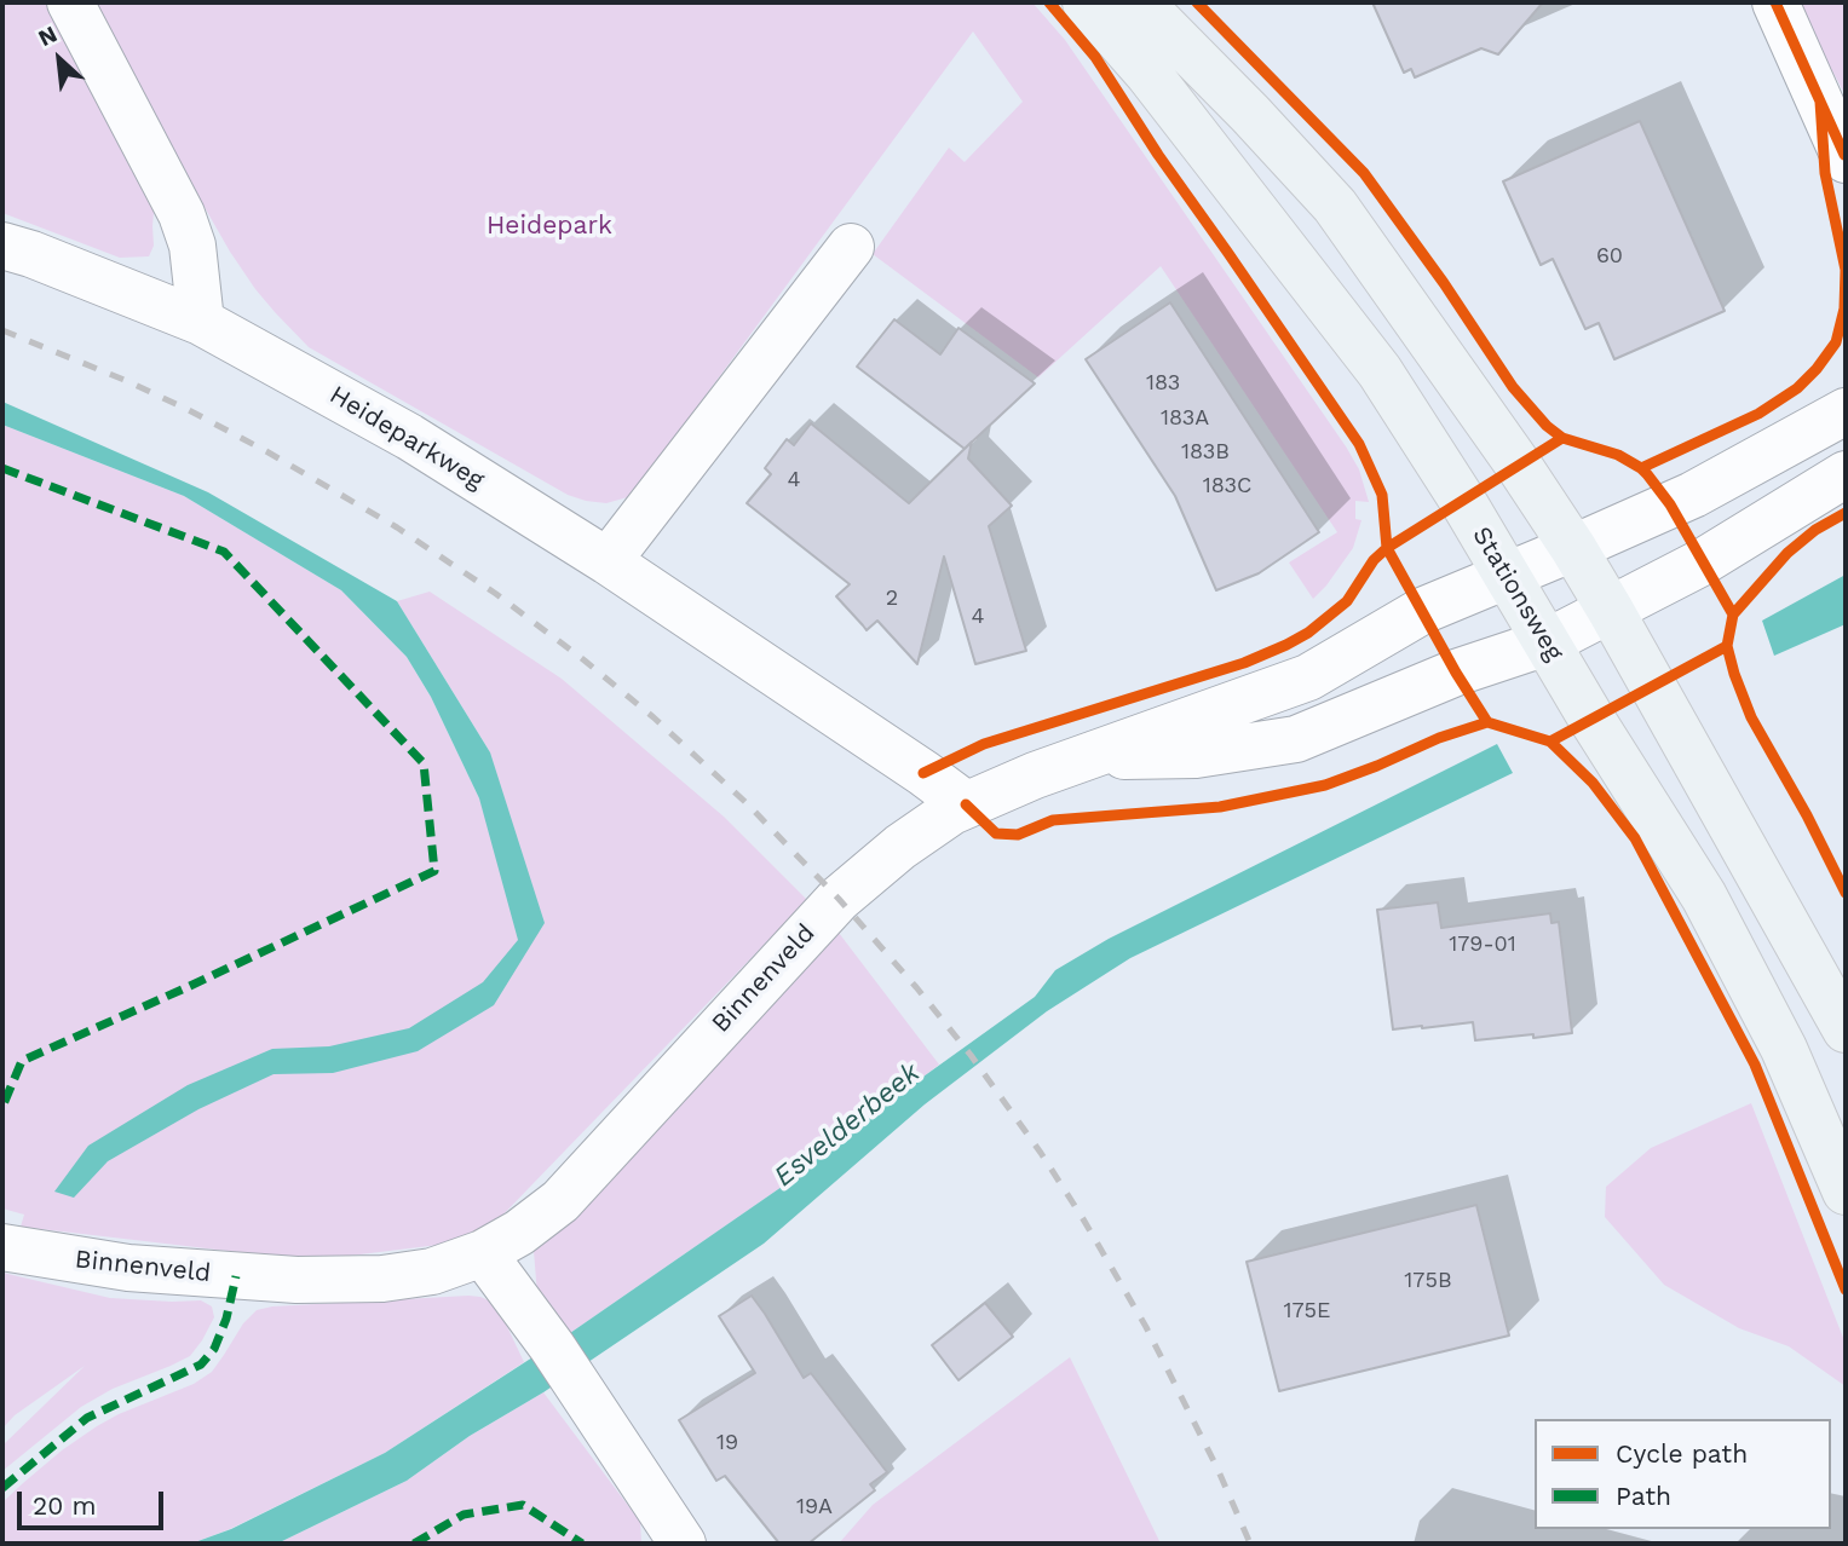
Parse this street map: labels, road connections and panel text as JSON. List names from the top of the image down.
{
  "streets": {
    "main road": ["Stationsweg"],
    "street": ["Heideparkweg", "Binnenveld"]
  },
  "crossings": [
    ["Heideparkweg", "Binnenveld"],
    ["Stationsweg", "Binnenveld"]
  ],
  "water": ["Esvelderbeek"],
  "parks": ["Heidepark"],
  "house_numbers": [
    "60",
    "183",
    "183A",
    "183B",
    "4",
    "183C",
    "2",
    "4",
    "179-01",
    "175B",
    "175E",
    "19",
    "19A"
  ],
  "legend": ["Cycle path", "Path"],
  "scale_bar": "20 m",
  "north": "top left"
}
